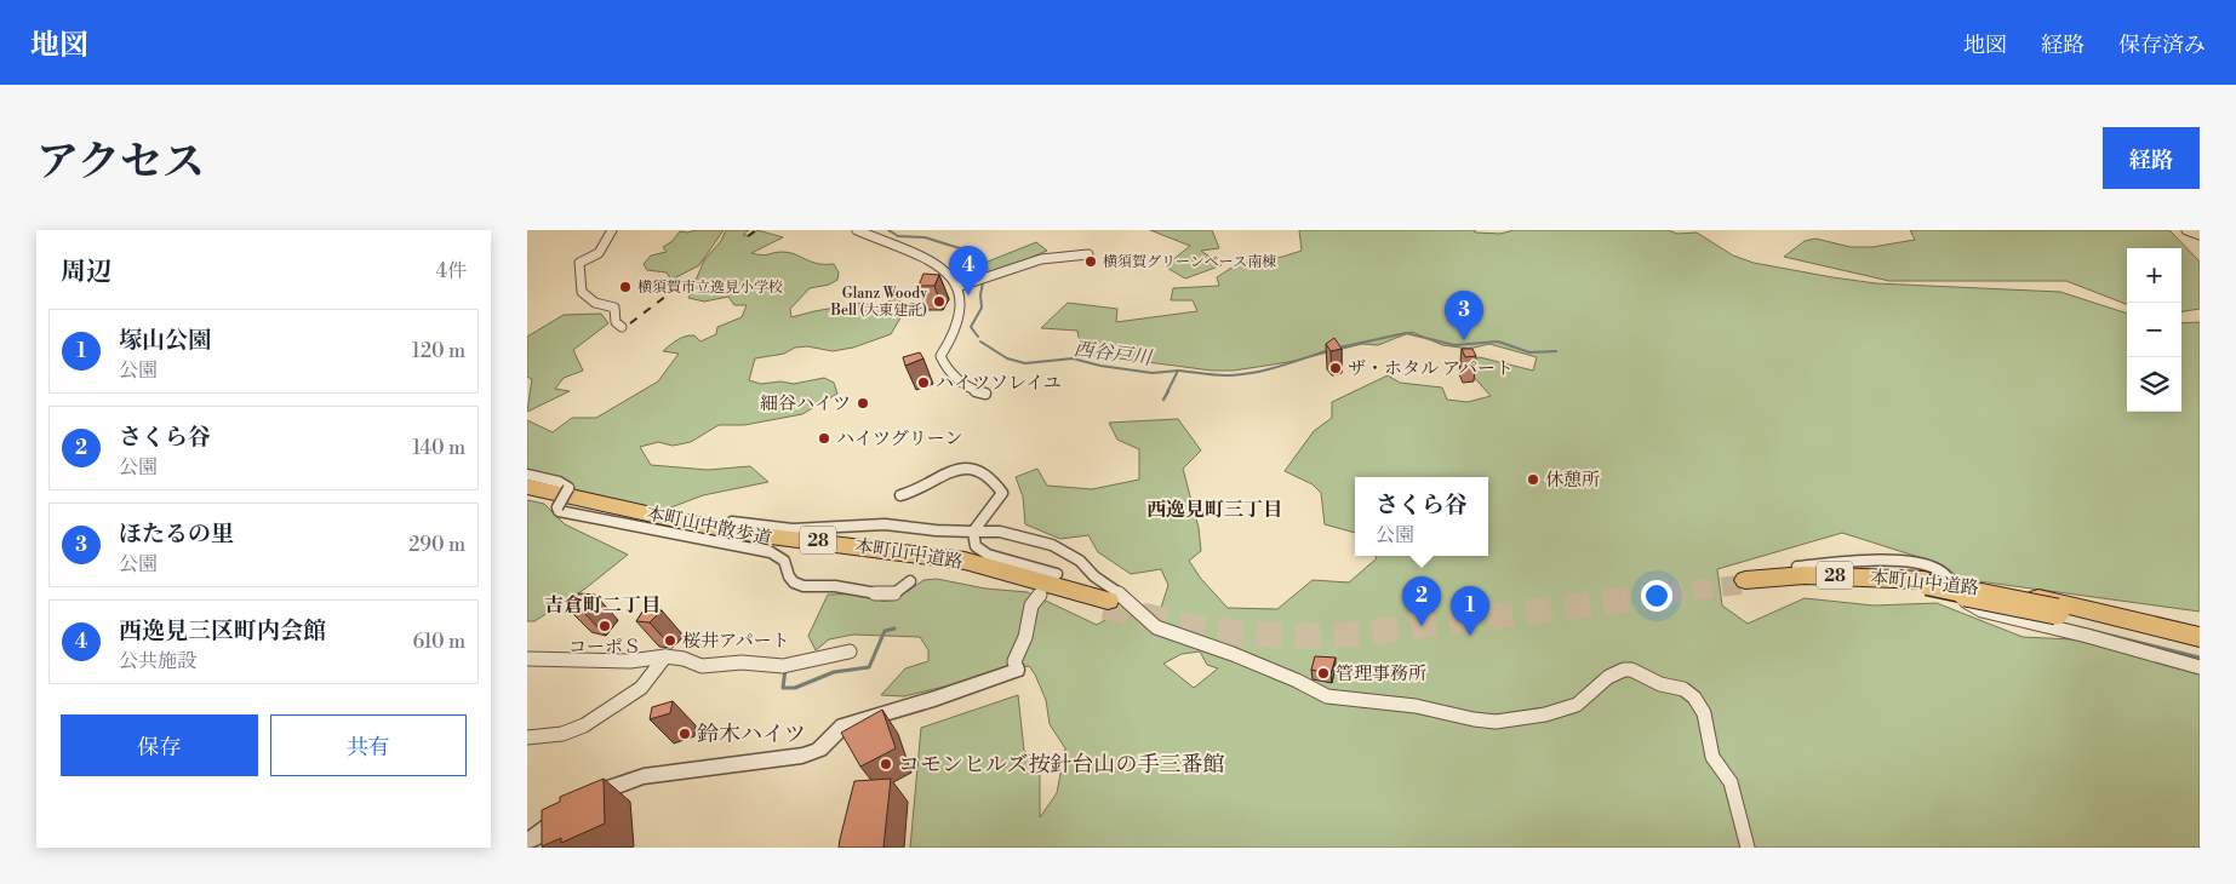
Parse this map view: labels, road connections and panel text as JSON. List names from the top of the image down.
{
  "streets": {
    "highway": ["28", "本町山中道路"],
    "street": ["本町山中散歩道"]
  },
  "crossings": [
    ["28", "本町山中道路"]
  ],
  "districts": ["西逸見町三丁目", "吉倉町二丁目"],
  "water": ["西谷戸川"],
  "places": [
    "横須賀グリーンベース南棟",
    "横須賀市立逸見小学校",
    "Glanz Woody Bell (大東建託)",
    "ザ・ホタル アパート",
    "ハイツソレイユ",
    "細谷ハイツ",
    "ハイツグリーン",
    "休憩所",
    "コーポＳ",
    "桜井アパート",
    "管理事務所",
    "鈴木ハイツ",
    "コモンヒルズ按針台山の手三番館"
  ],
  "page": {
    "header": "地図",
    "nav": ["地図", "経路", "保存済み"],
    "title": "アクセス",
    "buttons": [
      "経路",
      ["保存", "共有"]
    ],
    "heading": ["周辺", "4件"],
    "pins": [
      "4",
      "3",
      "2",
      "1"
    ],
    "map_buttons": ["+", "−"],
    "list": [
      {
        "mark": "1",
        "name": "塚山公園",
        "note": "公園",
        "value": "120 m"
      },
      {
        "mark": "2",
        "name": "さくら谷",
        "note": "公園",
        "value": "140 m"
      },
      {
        "mark": "3",
        "name": "ほたるの里",
        "note": "公園",
        "value": "290 m"
      },
      {
        "mark": "4",
        "name": "西逸見三区町内会館",
        "note": "公共施設",
        "value": "610 m"
      }
    ],
    "popup": ["さくら谷", "公園"]
  }
}
